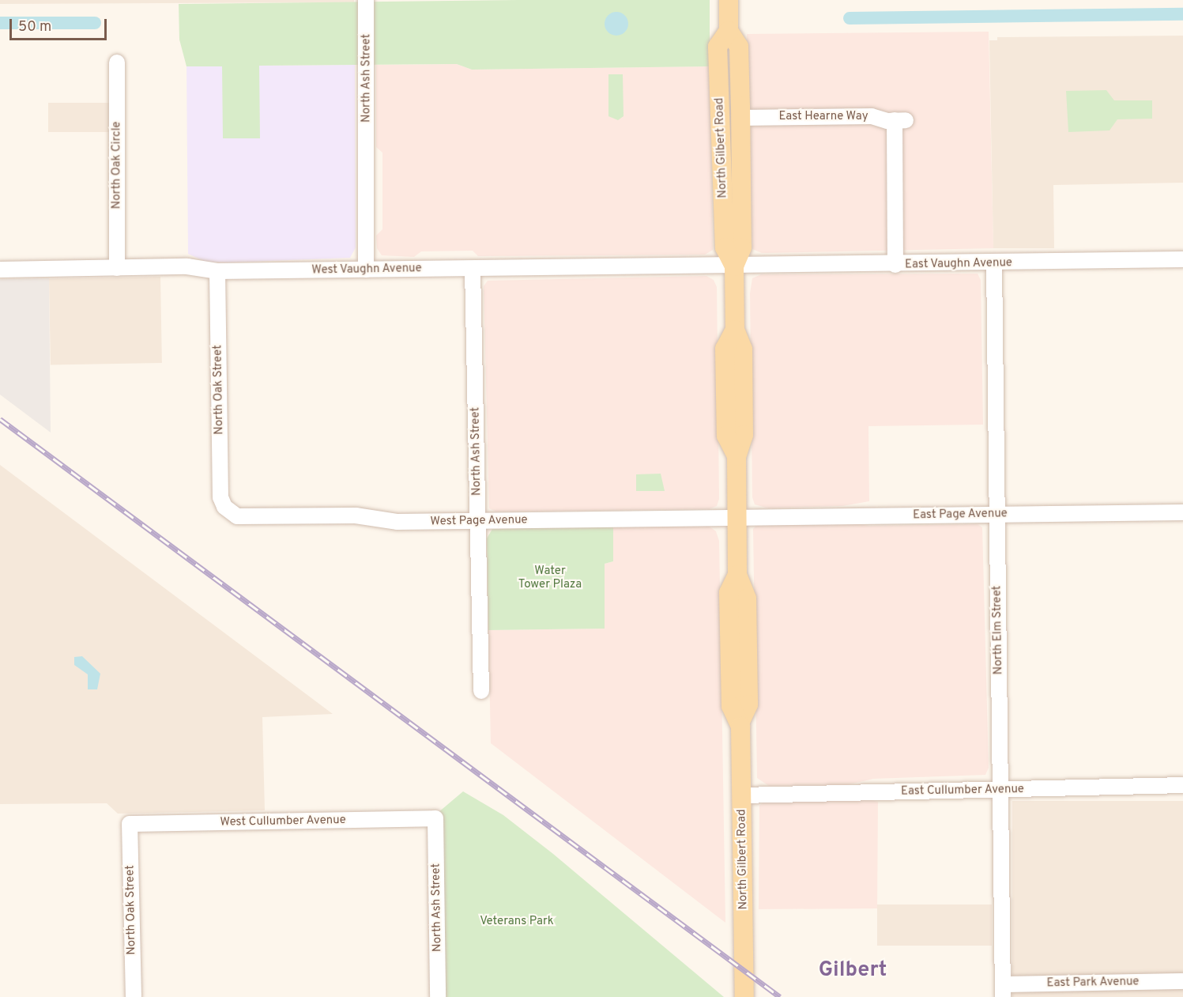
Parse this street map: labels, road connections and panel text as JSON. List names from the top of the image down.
{
  "streets": {
    "main road": ["North Gilbert Road"],
    "street": [
      "North Ash Street",
      "East Hearne Way",
      "North Oak Circle",
      "East Vaughn Avenue",
      "West Vaughn Avenue",
      "North Oak Street",
      "East Page Avenue",
      "West Page Avenue",
      "North Elm Street",
      "East Cullumber Avenue",
      "West Cullumber Avenue",
      "East Park Avenue"
    ]
  },
  "crossings": [
    ["North Ash Street", "West Vaughn Avenue"],
    ["North Ash Street", "West Page Avenue"],
    ["North Ash Street", "West Cullumber Avenue"],
    ["East Hearne Way", "North Gilbert Road"],
    ["East Hearne Way", "East Vaughn Avenue"],
    ["North Gilbert Road", "East Vaughn Avenue"],
    ["North Gilbert Road", "West Vaughn Avenue"],
    ["North Gilbert Road", "East Page Avenue"],
    ["North Gilbert Road", "West Page Avenue"],
    ["North Gilbert Road", "East Cullumber Avenue"],
    ["North Oak Circle", "West Vaughn Avenue"],
    ["East Vaughn Avenue", "West Vaughn Avenue"],
    ["East Vaughn Avenue", "North Elm Street"],
    ["West Vaughn Avenue", "North Oak Street"],
    ["North Oak Street", "West Page Avenue"],
    ["North Oak Street", "West Cullumber Avenue"],
    ["East Page Avenue", "West Page Avenue"],
    ["East Page Avenue", "North Elm Street"],
    ["North Elm Street", "East Cullumber Avenue"],
    ["North Elm Street", "East Park Avenue"]
  ],
  "districts": ["Gilbert"],
  "parks": ["Water Tower Plaza", "Veterans Park"],
  "scale_bar": "50 m"
}
